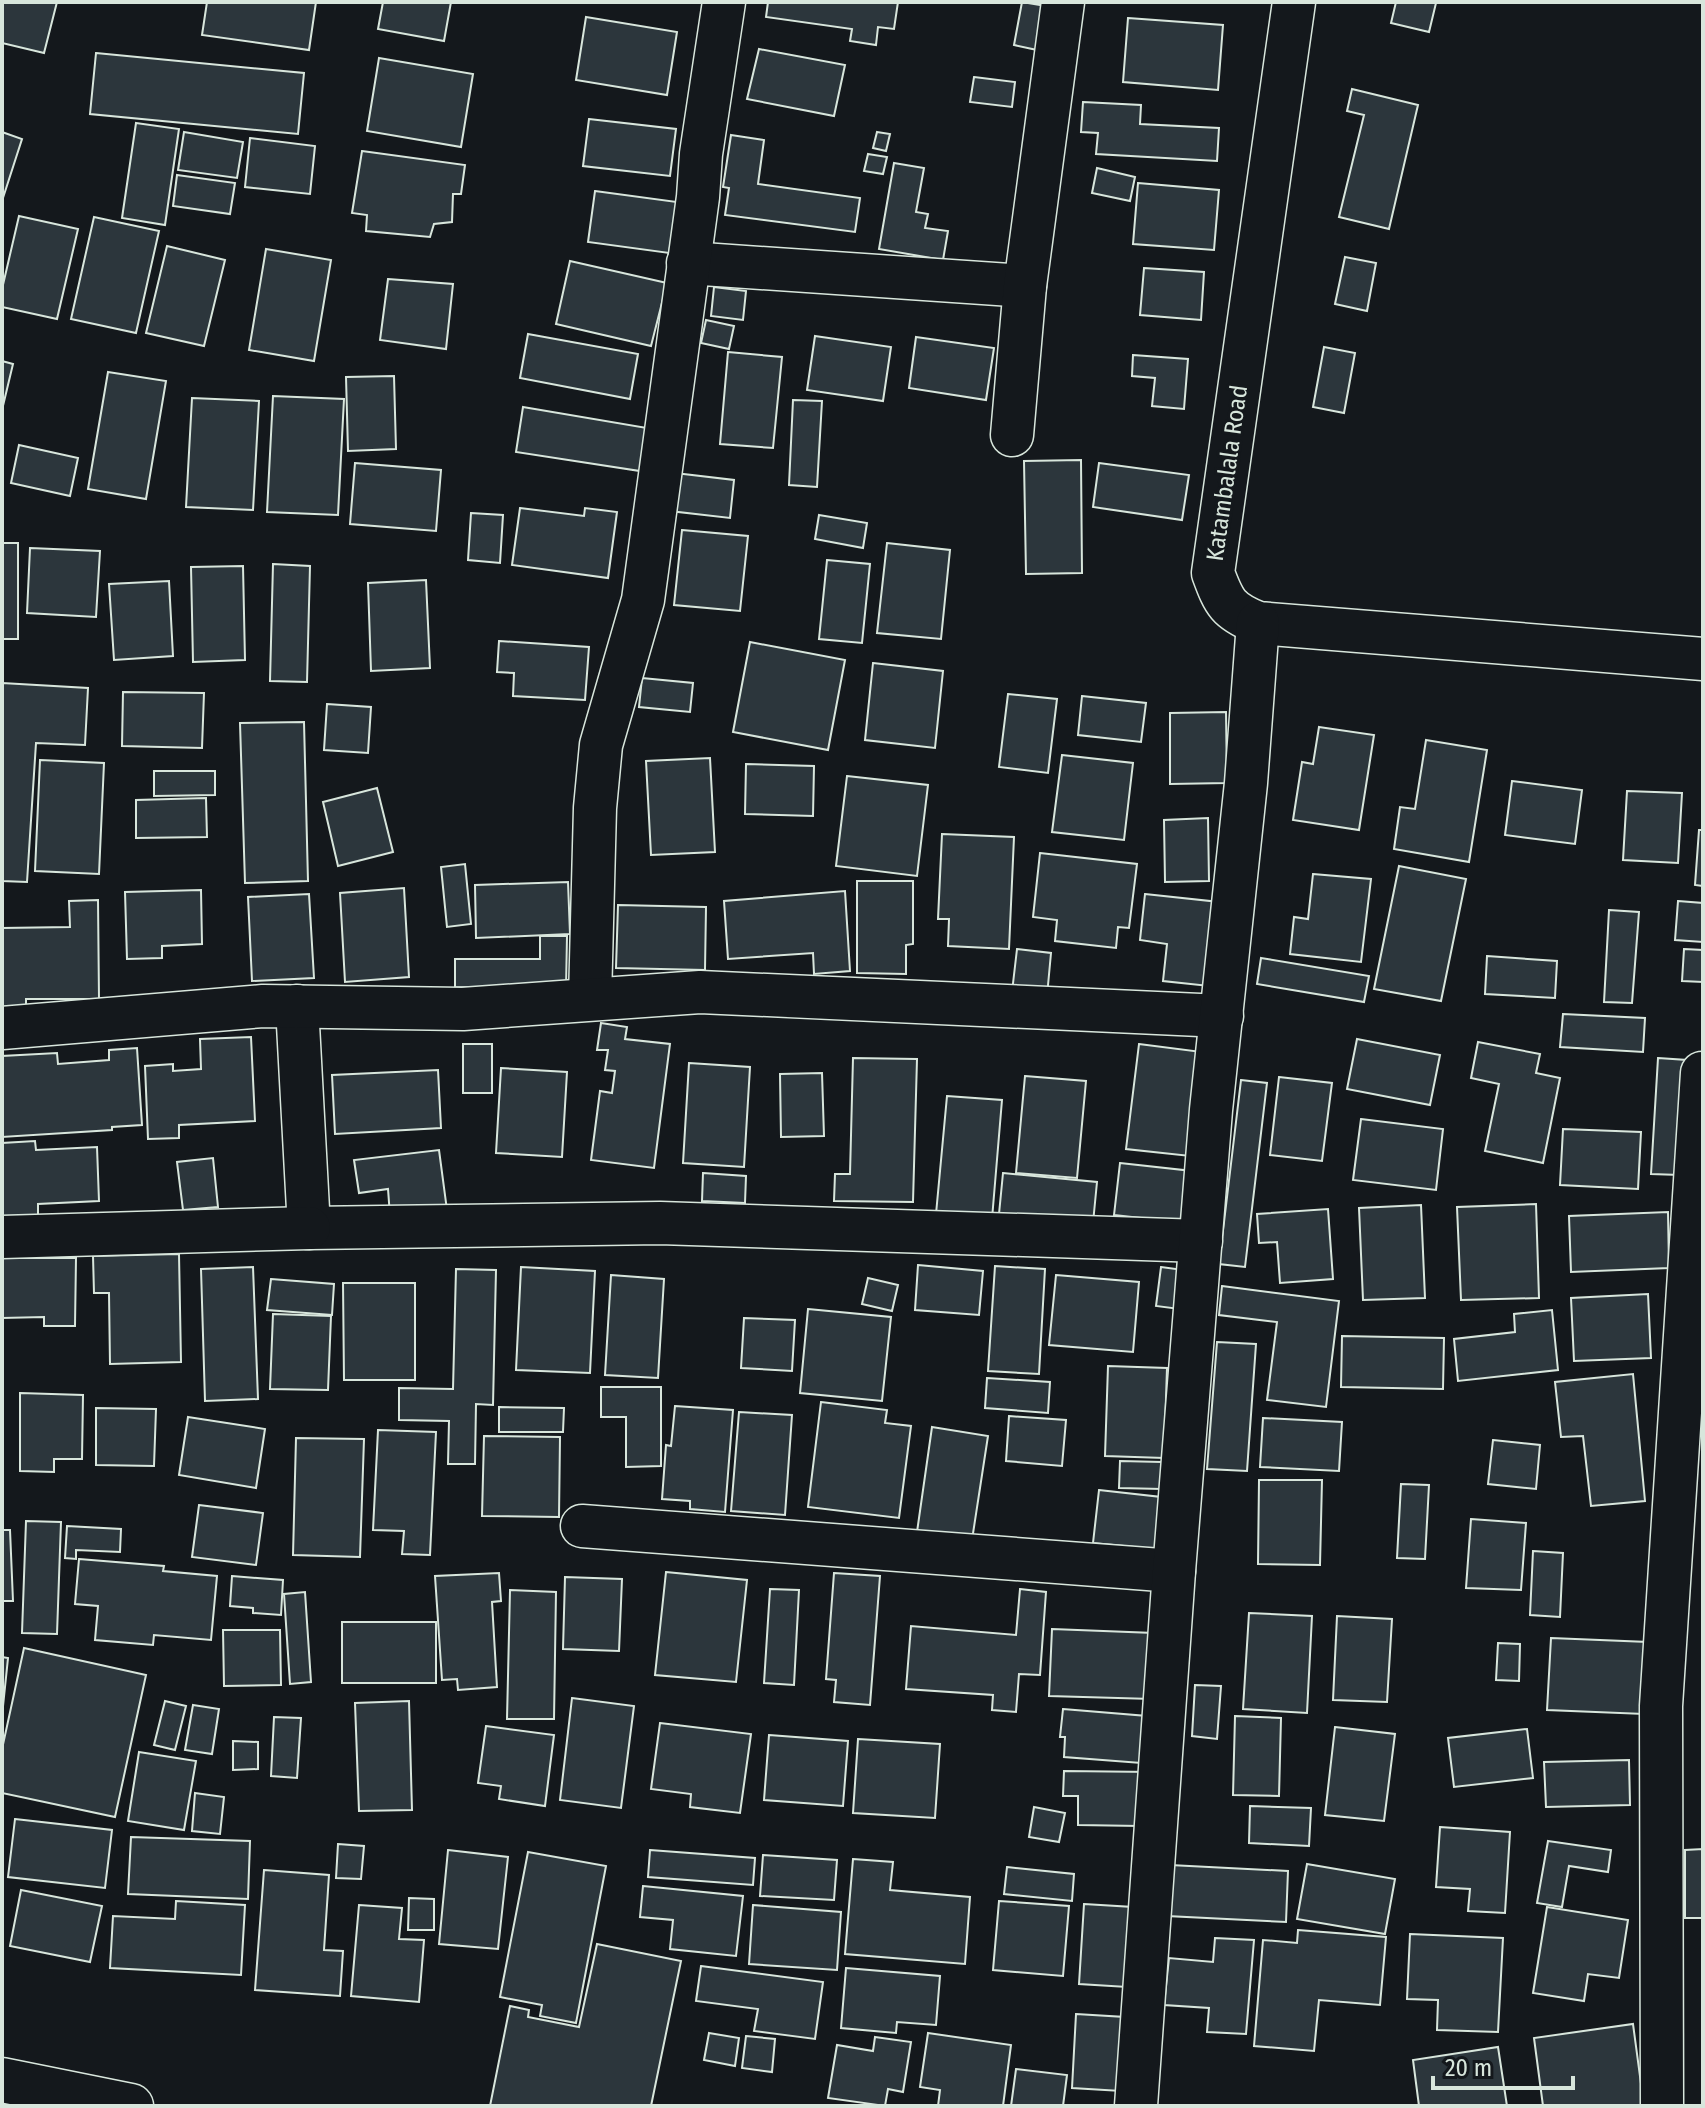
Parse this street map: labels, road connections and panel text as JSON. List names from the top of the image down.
{
  "streets": {
    "street": ["Katambalala Road"]
  },
  "scale_bar": "20 m"
}
